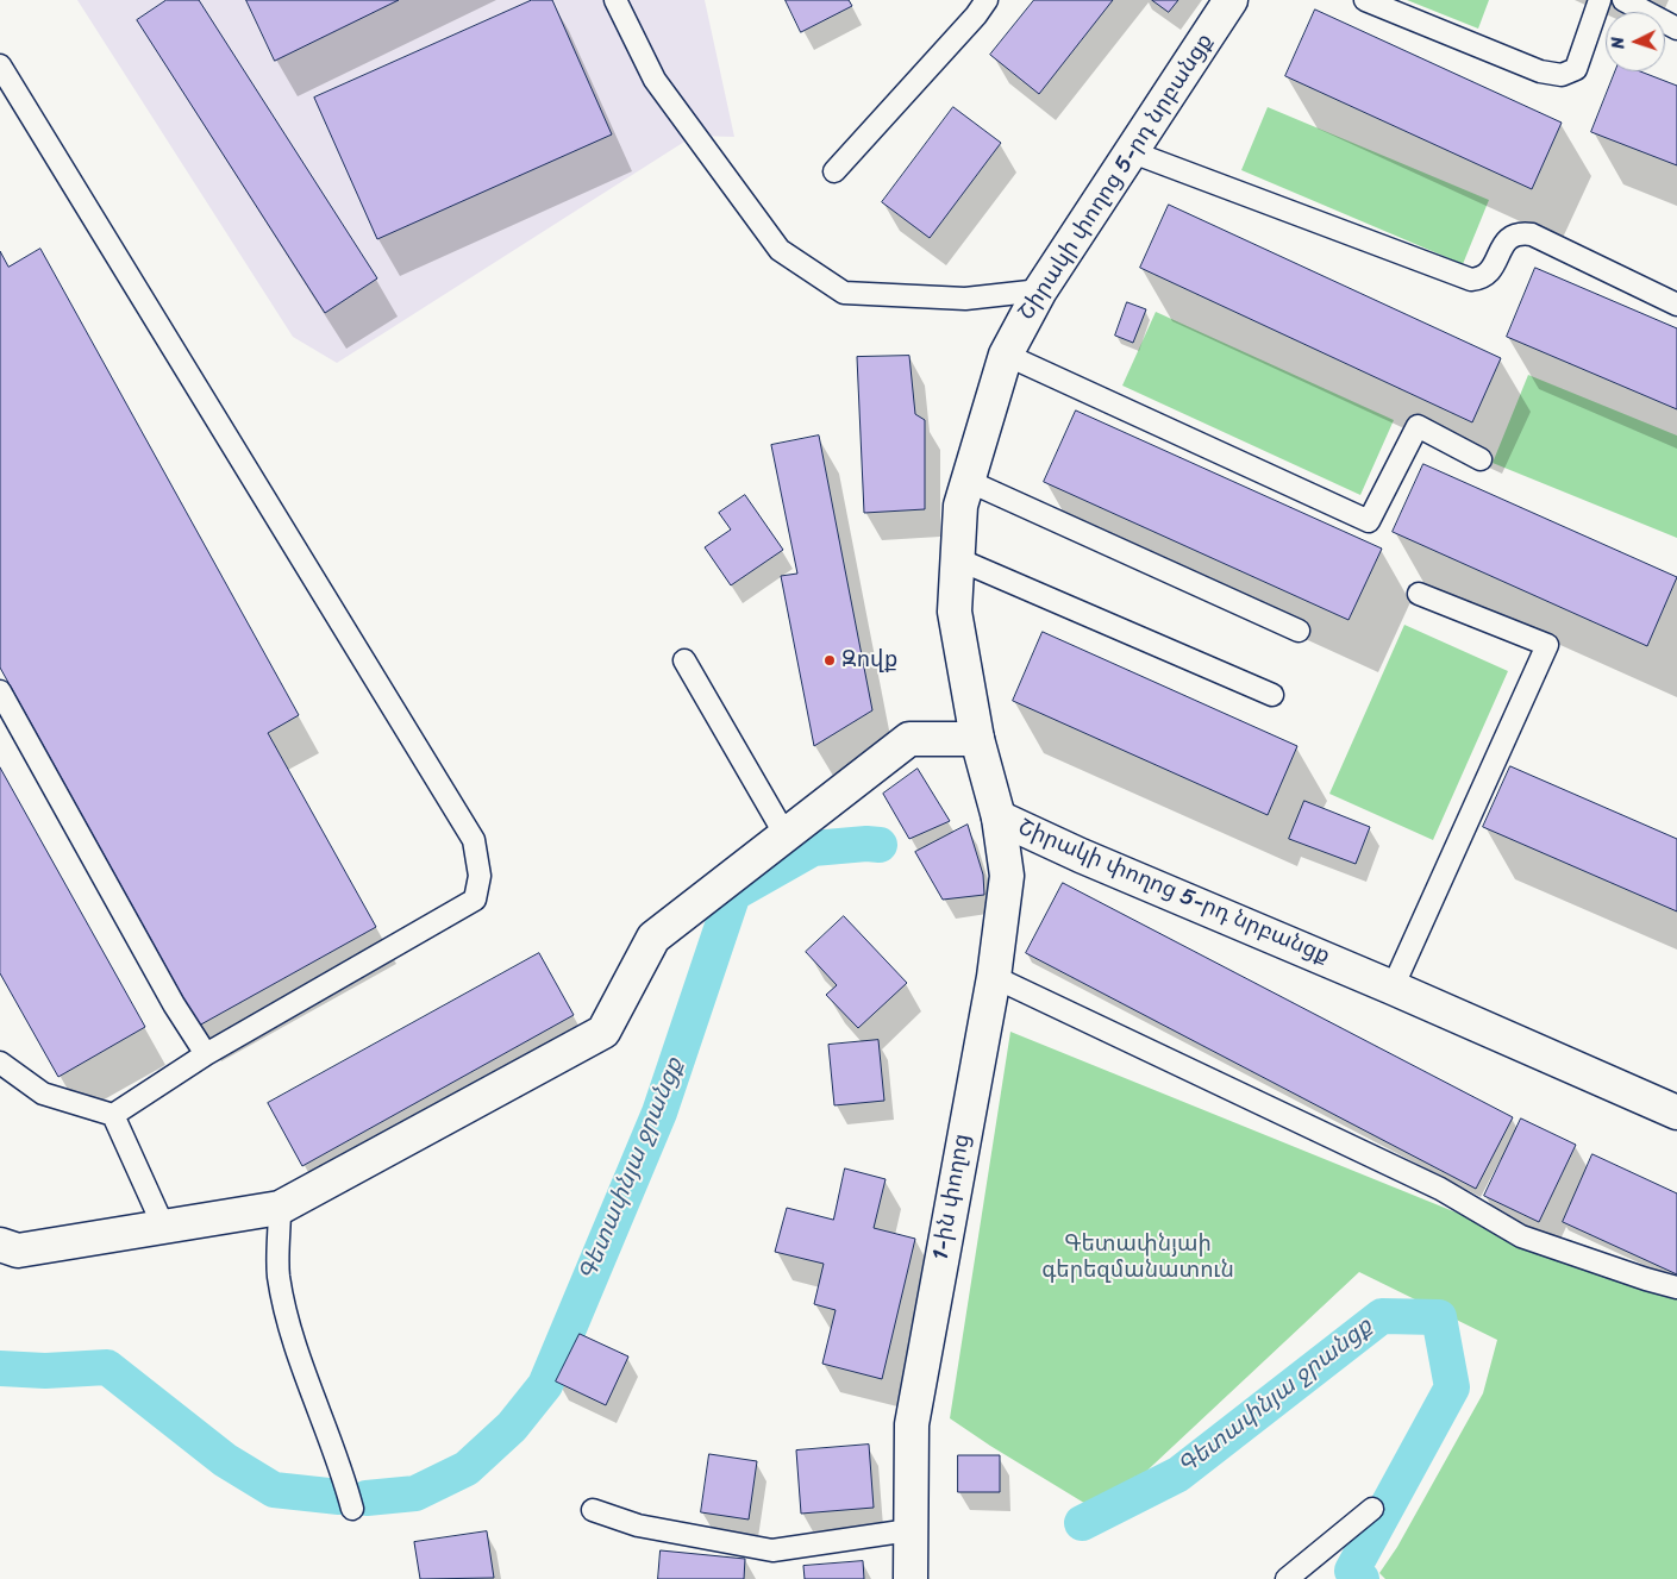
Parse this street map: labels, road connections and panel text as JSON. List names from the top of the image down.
{
  "streets": {
    "street": ["Շիրակի փողոց 5-րդ նրբանցք", "1-ին փողոց"]
  },
  "crossings": [
    ["Շիրակի փողոց 5-րդ նրբանցք", "1-ին փողոց"]
  ],
  "water": ["Գետափնյա ջրանցք"],
  "parks": ["Գետափնյաի գերեզմանատուն"],
  "places": ["Զովք"],
  "north": "left"
}
